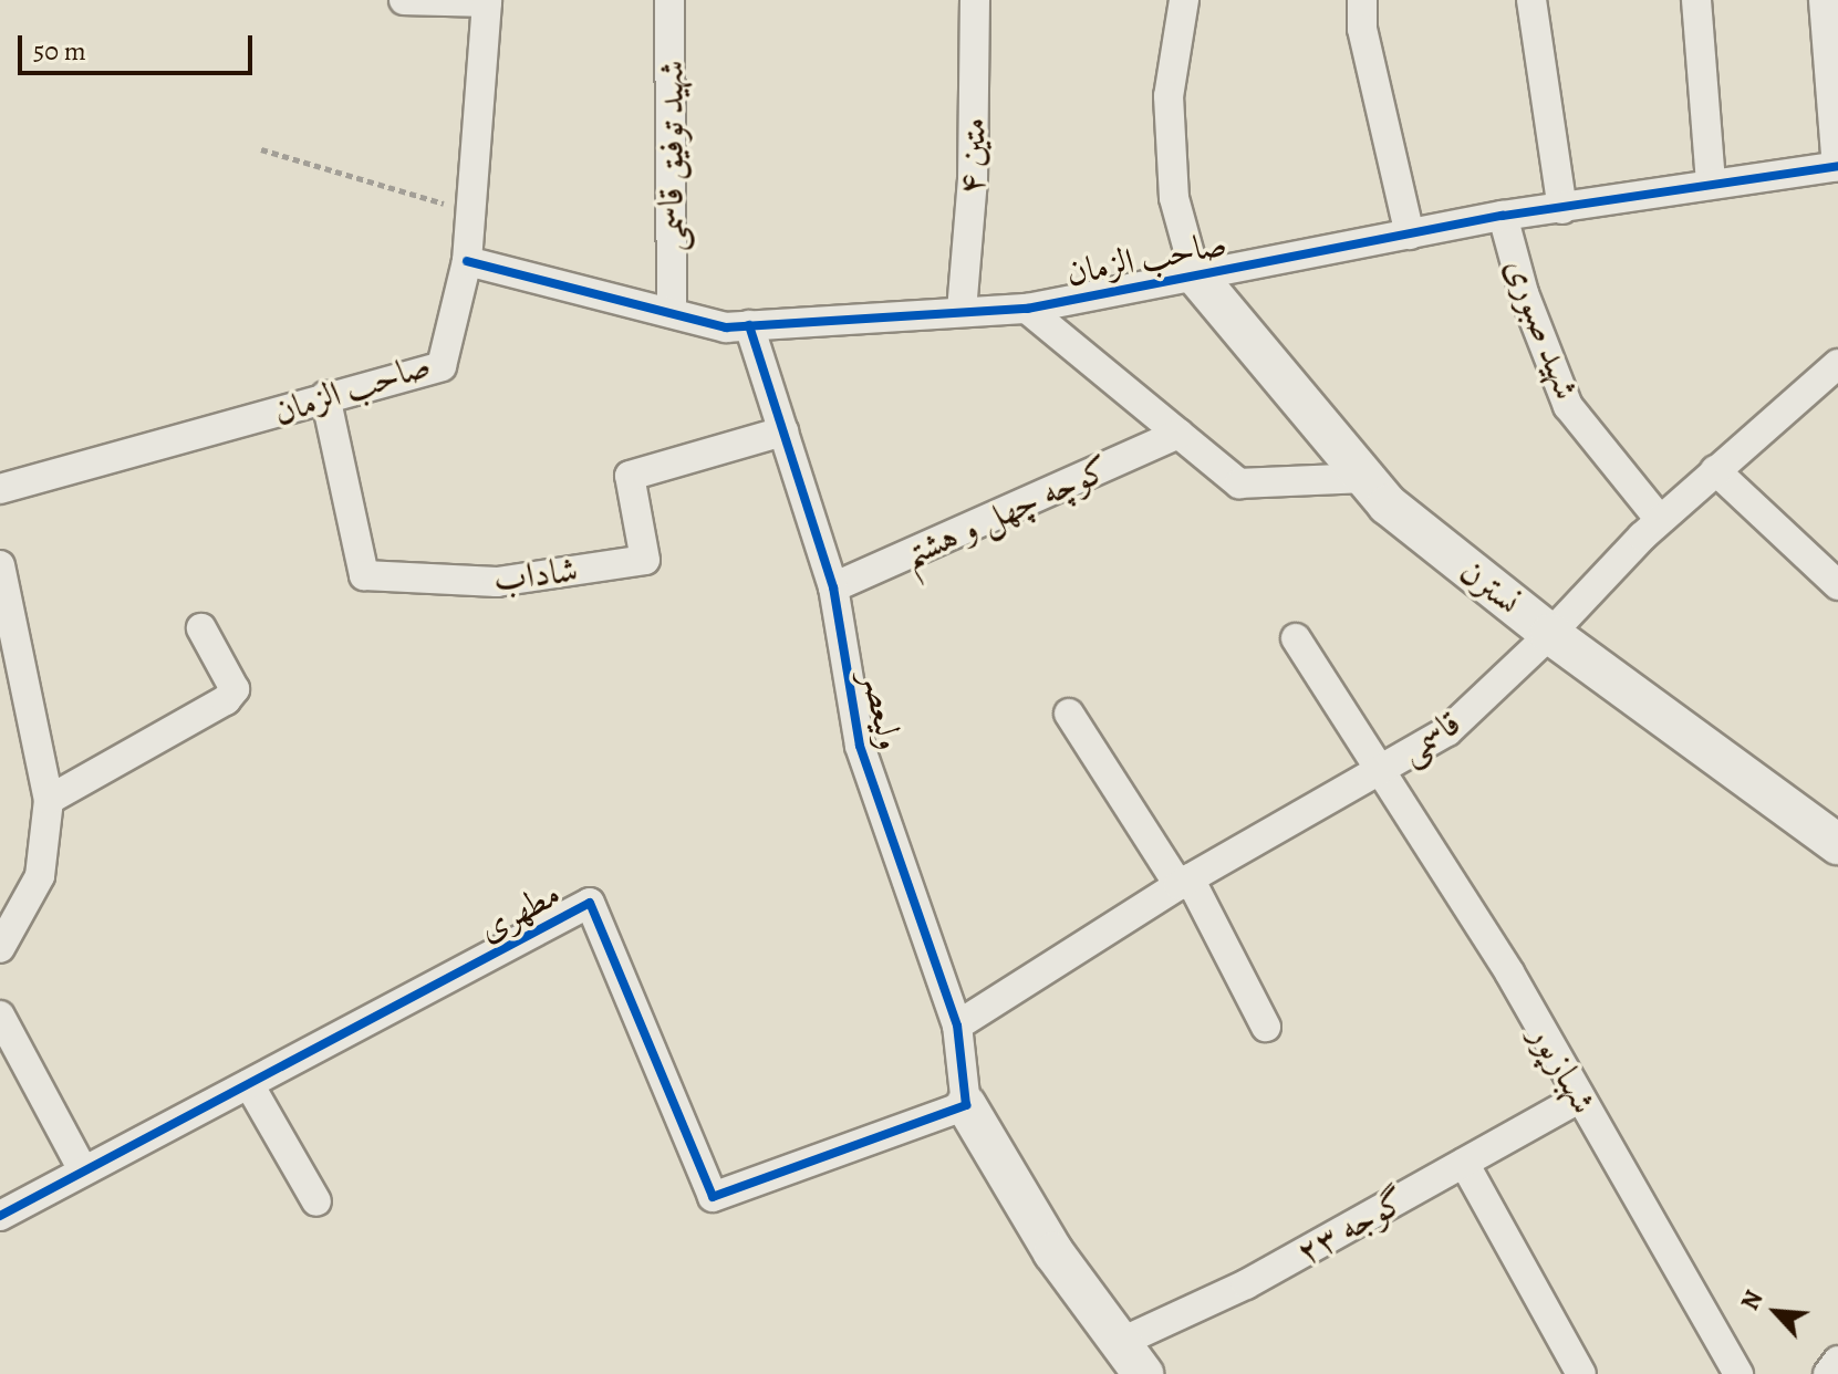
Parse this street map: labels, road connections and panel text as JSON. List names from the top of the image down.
{
  "streets": {
    "street": [
      "شهید توفیق قاسمی",
      "متین ۴",
      "صاحب الزمان",
      "شهید صبوری",
      "کوچه چهل و هشتم",
      "شاداب",
      "نسترن",
      "ولیعصر",
      "قاسمی",
      "مطهری",
      "شهبازپور",
      "گوجه ۲۳"
    ]
  },
  "crossings": [
    ["شهید توفیق قاسمی", "صاحب الزمان"],
    ["متین ۴", "صاحب الزمان"],
    ["صاحب الزمان", "شهید صبوری"],
    ["صاحب الزمان", "شاداب"],
    ["صاحب الزمان", "نسترن"],
    ["صاحب الزمان", "ولیعصر"],
    ["شهید صبوری", "قاسمی"],
    ["کوچه چهل و هشتم", "ولیعصر"],
    ["شاداب", "ولیعصر"],
    ["نسترن", "قاسمی"],
    ["ولیعصر", "قاسمی"],
    ["ولیعصر", "مطهری"],
    ["ولیعصر", "گوجه ۲۳"],
    ["قاسمی", "شهبازپور"],
    ["شهبازپور", "گوجه ۲۳"]
  ],
  "scale_bar": "50 m",
  "north": "top left"
}
